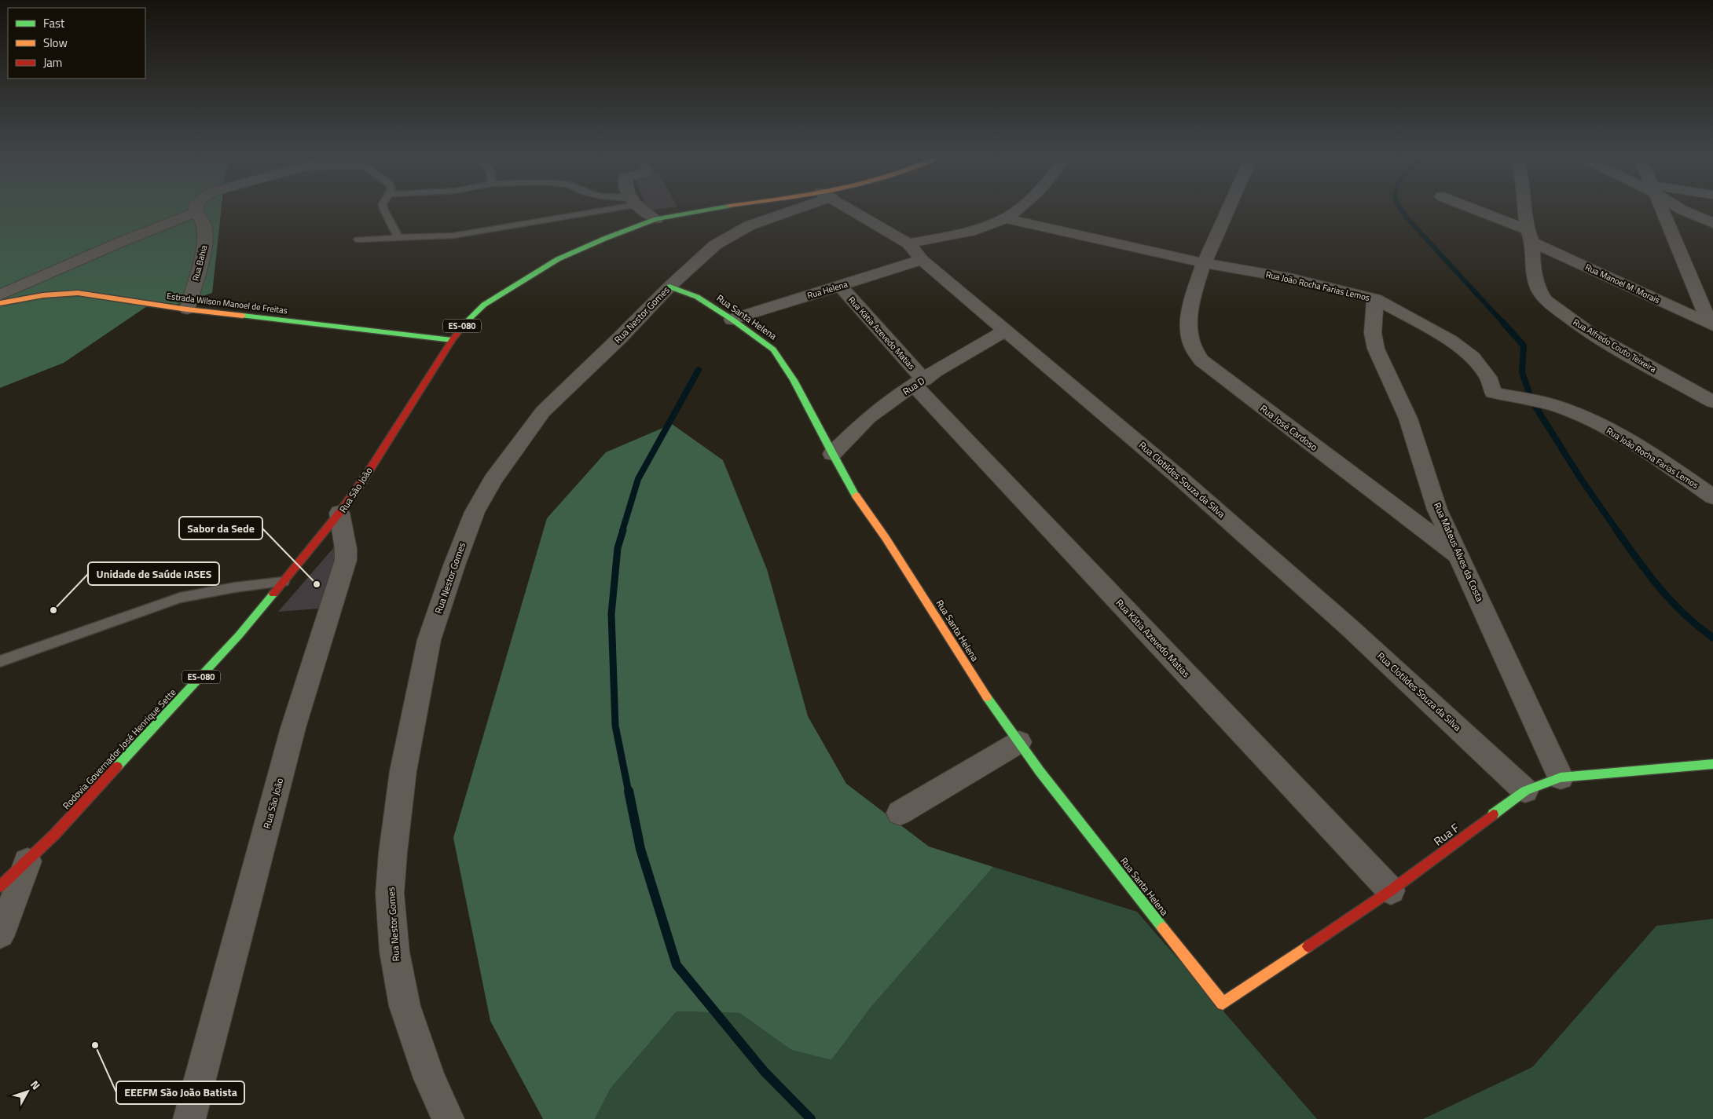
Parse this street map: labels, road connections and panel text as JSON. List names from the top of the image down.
{
  "streets": {
    "street": [
      "Rua Bahia",
      "Rua Manoel M. Morais",
      "Rua João Rocha Farias Lemos",
      "Rua Helena",
      "Estrada Wilson Manoel de Freitas",
      "Rua Nestor Gomes",
      "Rua Santa Helena",
      "ES-080",
      "Rua Kátia Azevedo Matias",
      "Rua Alfredo Couto Teixeira",
      "Rua D",
      "Rua José Cardoso",
      "Rua Clotildes Souza da Silva",
      "Rua São João",
      "Rua Mateus Alves da Costa",
      "Rodovia Governador José Henrique Sette",
      "Rua F"
    ]
  },
  "crossings": [
    ["Rua Bahia", "Estrada Wilson Manoel de Freitas"],
    ["Rua Manoel M. Morais", "Rua Alfredo Couto Teixeira"],
    ["Rua João Rocha Farias Lemos", "Rua José Cardoso"],
    ["Rua João Rocha Farias Lemos", "Rua Mateus Alves da Costa"],
    ["Rua Helena", "Rua Santa Helena"],
    ["Rua Helena", "Rua Kátia Azevedo Matias"],
    ["Rua Helena", "Rua Clotildes Souza da Silva"],
    ["Estrada Wilson Manoel de Freitas", "Rua São João"],
    ["Rua Nestor Gomes", "Rua Santa Helena"],
    ["Rua Santa Helena", "Rua D"],
    ["Rua Santa Helena", "Rua F"],
    ["Rua Kátia Azevedo Matias", "Rua D"],
    ["Rua Kátia Azevedo Matias", "Rua F"],
    ["Rua D", "Rua Clotildes Souza da Silva"],
    ["Rua José Cardoso", "Rua Mateus Alves da Costa"],
    ["Rua Clotildes Souza da Silva", "Rua F"],
    ["Rua São João", "Rodovia Governador José Henrique Sette"],
    ["Rua Mateus Alves da Costa", "Rua F"]
  ],
  "places": ["Sabor da Sede", "Unidade de Saúde IASES", "EEEFM São João Batista"],
  "legend": ["Fast", "Slow", "Jam"],
  "north": "top right"
}
